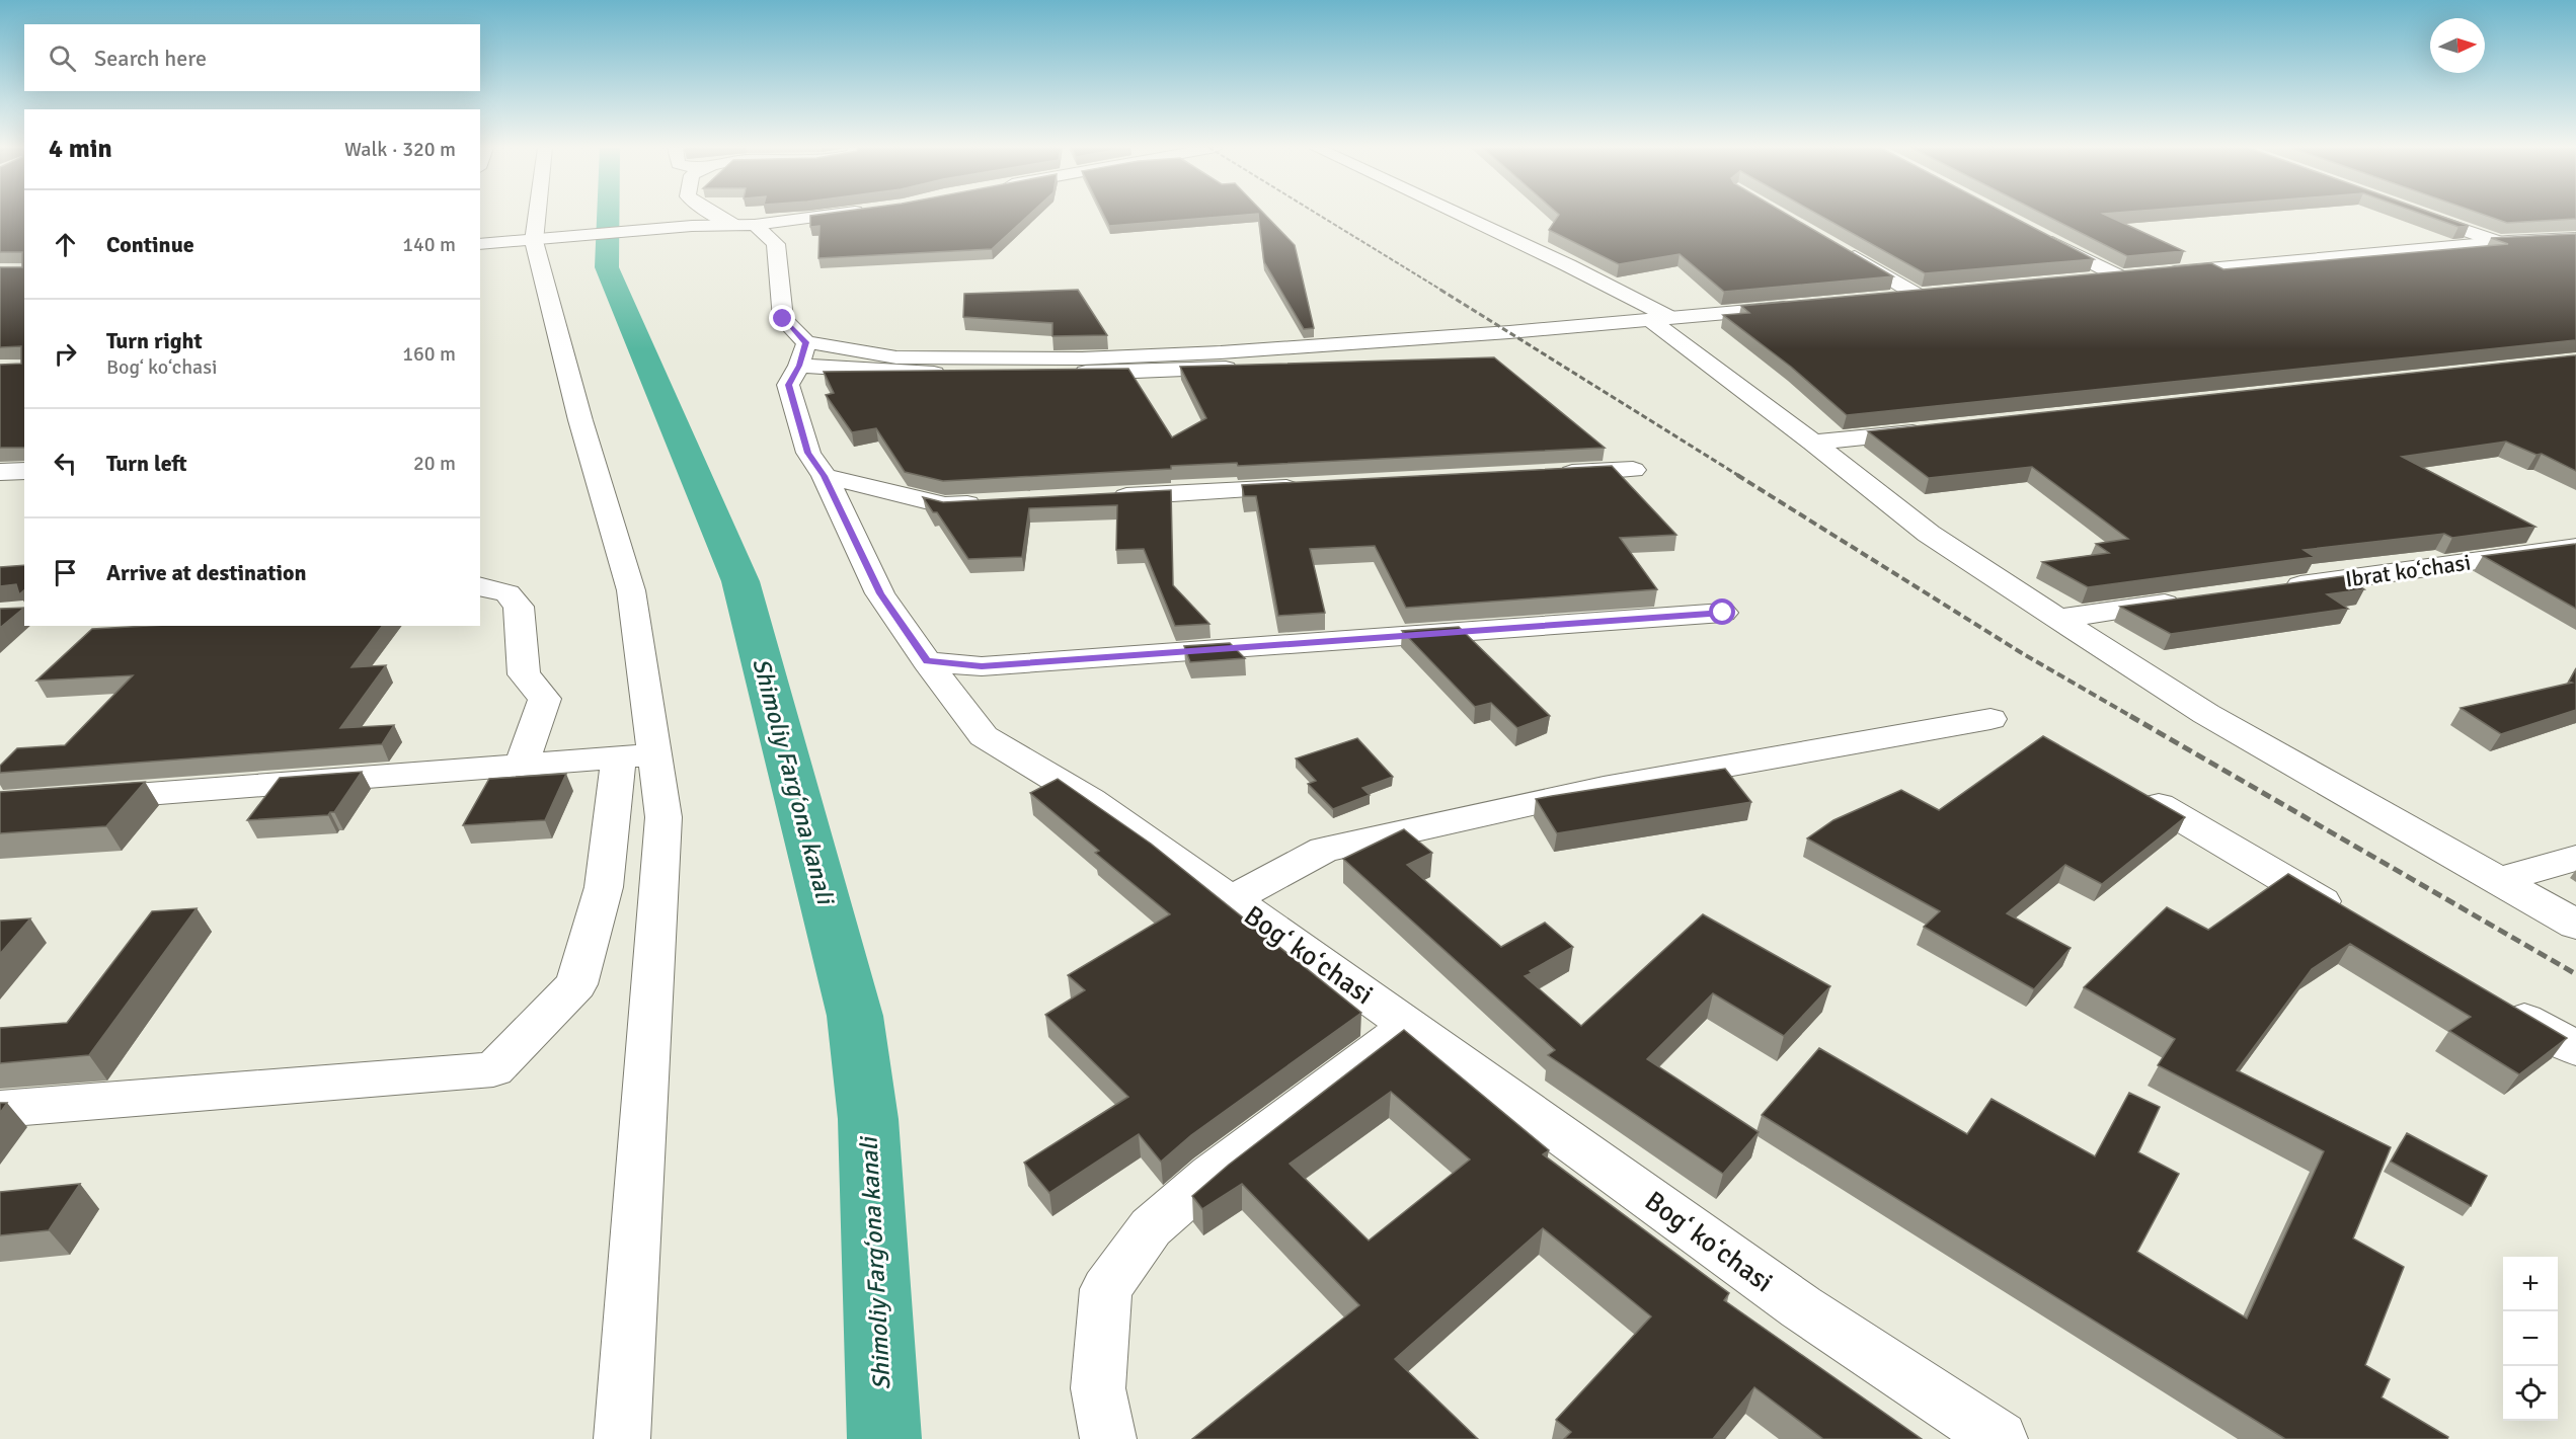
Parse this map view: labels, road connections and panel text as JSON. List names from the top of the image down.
{
  "streets": {
    "street": ["Ibrat koʻchasi", "Bogʻ koʻchasi"]
  },
  "water": ["Shimoliy Fargʻona kanali"],
  "north": "right",
  "page": {
    "search": "Search here",
    "heading": ["4 min", "Walk · 320 m"],
    "list": [
      ["Continue", "140 m"],
      ["Turn right", "Bogʻ koʻchasi", "160 m"],
      ["Turn left", "20 m"],
      "Arrive at destination"
    ],
    "map_buttons": ["+", "−"]
  }
}
